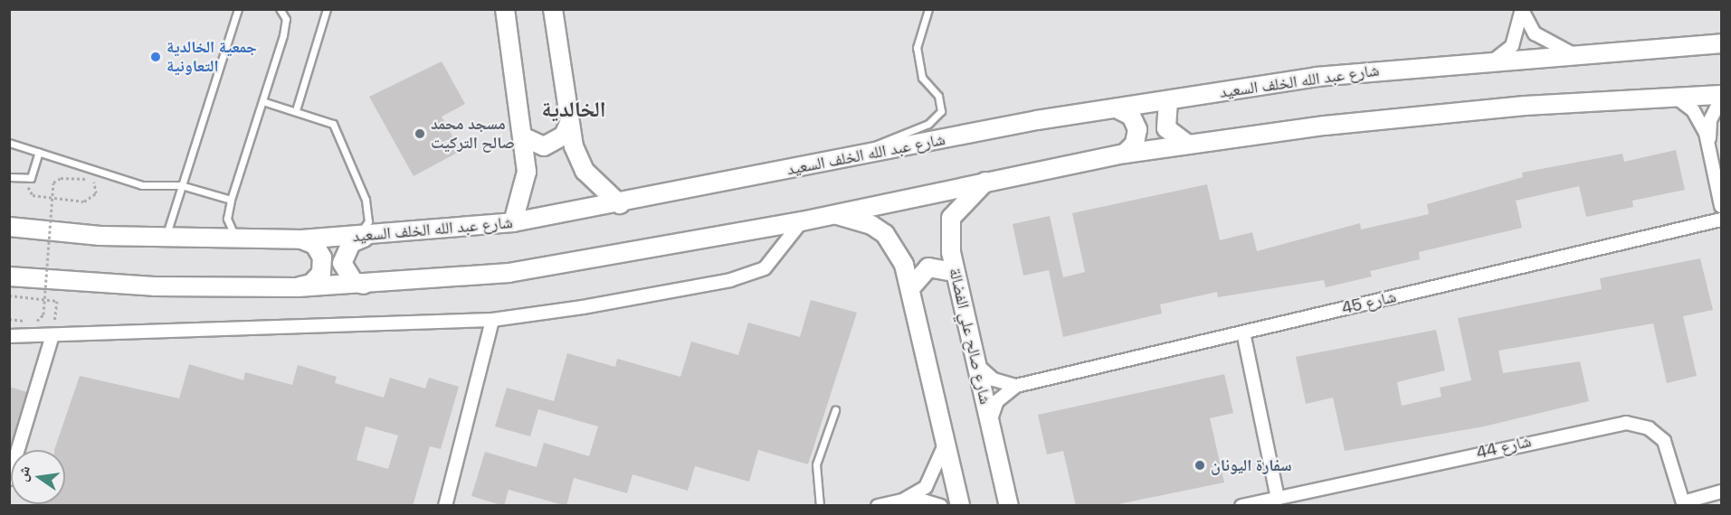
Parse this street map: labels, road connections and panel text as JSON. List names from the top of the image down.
{
  "streets": {
    "main road": ["شارع عبد الله الخلف السعيد", "شارع صالح علي الفضالة"],
    "street": ["شارع 45", "شارع 44"]
  },
  "crossings": [
    ["شارع 45", "شارع صالح علي الفضالة"]
  ],
  "districts": ["الخالدية"],
  "places": ["جمعية الخالدية التعاونية", "مسجد محمد صالح التركيت", "سفارة اليونان"],
  "north": "left"
}
